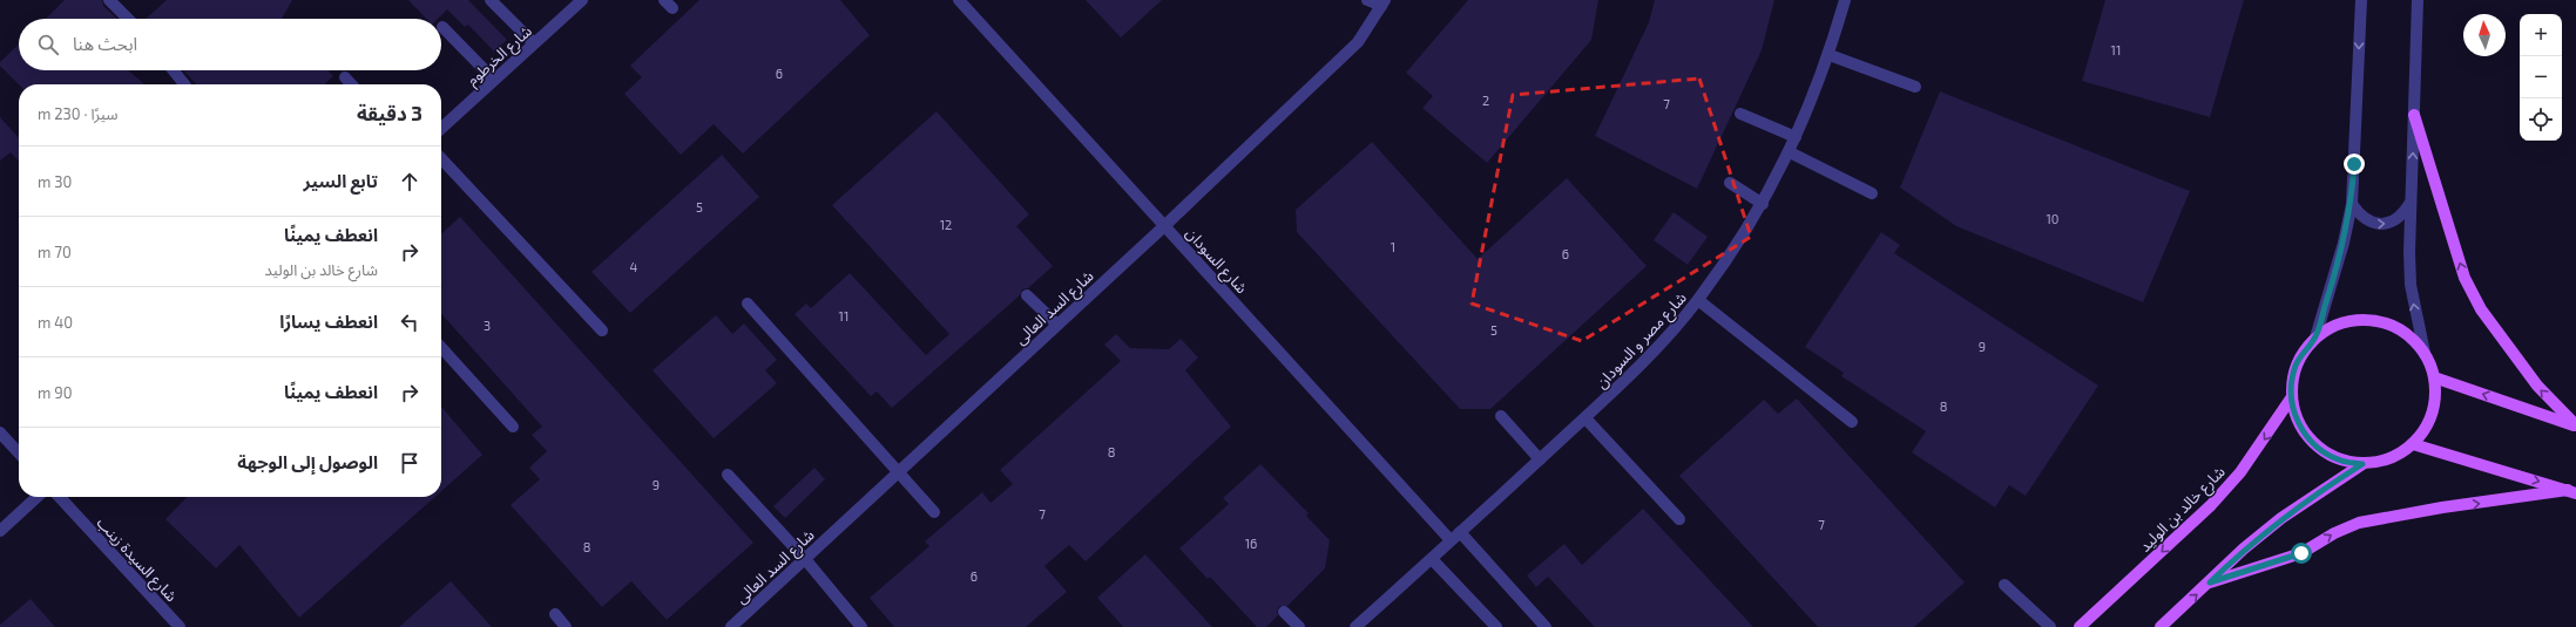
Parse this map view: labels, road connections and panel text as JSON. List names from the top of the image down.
{
  "streets": {
    "main road": ["شارع خالد بن الوليد"],
    "street": [
      "شارع الخرطوم",
      "شارع السودان",
      "شارع السد العالى",
      "شارع مصر و السودان",
      "شارع السيدة زينب"
    ]
  },
  "crossings": [
    ["شارع السودان", "شارع السد العالى"],
    ["شارع السودان", "شارع مصر و السودان"]
  ],
  "house_numbers": [
    "11",
    "6",
    "2",
    "7",
    "5",
    "10",
    "12",
    "1",
    "6",
    "4",
    "11",
    "3",
    "5",
    "9",
    "8",
    "8",
    "9",
    "7",
    "7",
    "16",
    "8",
    "6"
  ],
  "north": "top",
  "page": {
    "map_buttons": ["+", "−"],
    "search": "ابحث هنا",
    "heading": ["3 دقيقة", "سيرًا · 230 m"],
    "list": [
      ["تابع السير", "30 m"],
      ["انعطف يمينًا", "شارع خالد بن الوليد", "70 m"],
      ["انعطف يسارًا", "40 m"],
      ["انعطف يمينًا", "90 m"],
      "الوصول إلى الوجهة"
    ]
  }
}
